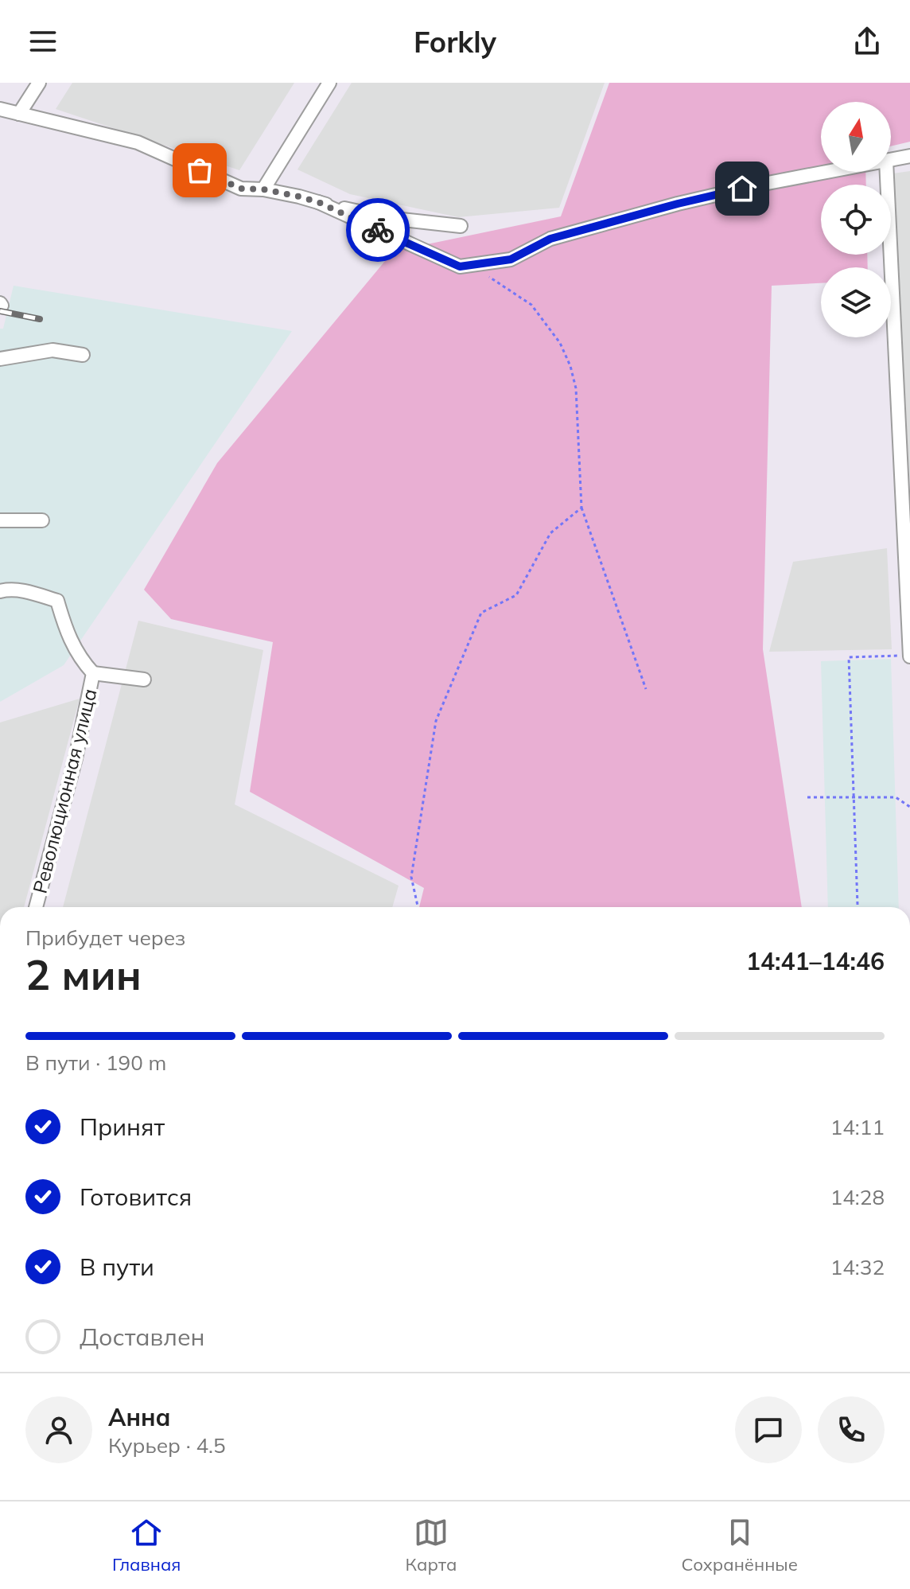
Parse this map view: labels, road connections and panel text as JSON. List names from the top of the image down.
{
  "streets": {
    "street": ["Революционная улица"]
  },
  "north": "top",
  "page": {
    "header": "Forkly",
    "heading": ["2 мин", "Прибудет через", "14:41–14:46"],
    "panel": ["Анна", "Курьер · 4.5"],
    "bar": "В пути · 190 m",
    "list": [
      ["Принят", "14:11"],
      ["Готовится", "14:28"],
      ["В пути", "14:32"],
      "Доставлен"
    ],
    "tabs": ["Главная", "Карта", "Сохранённые"]
  }
}
